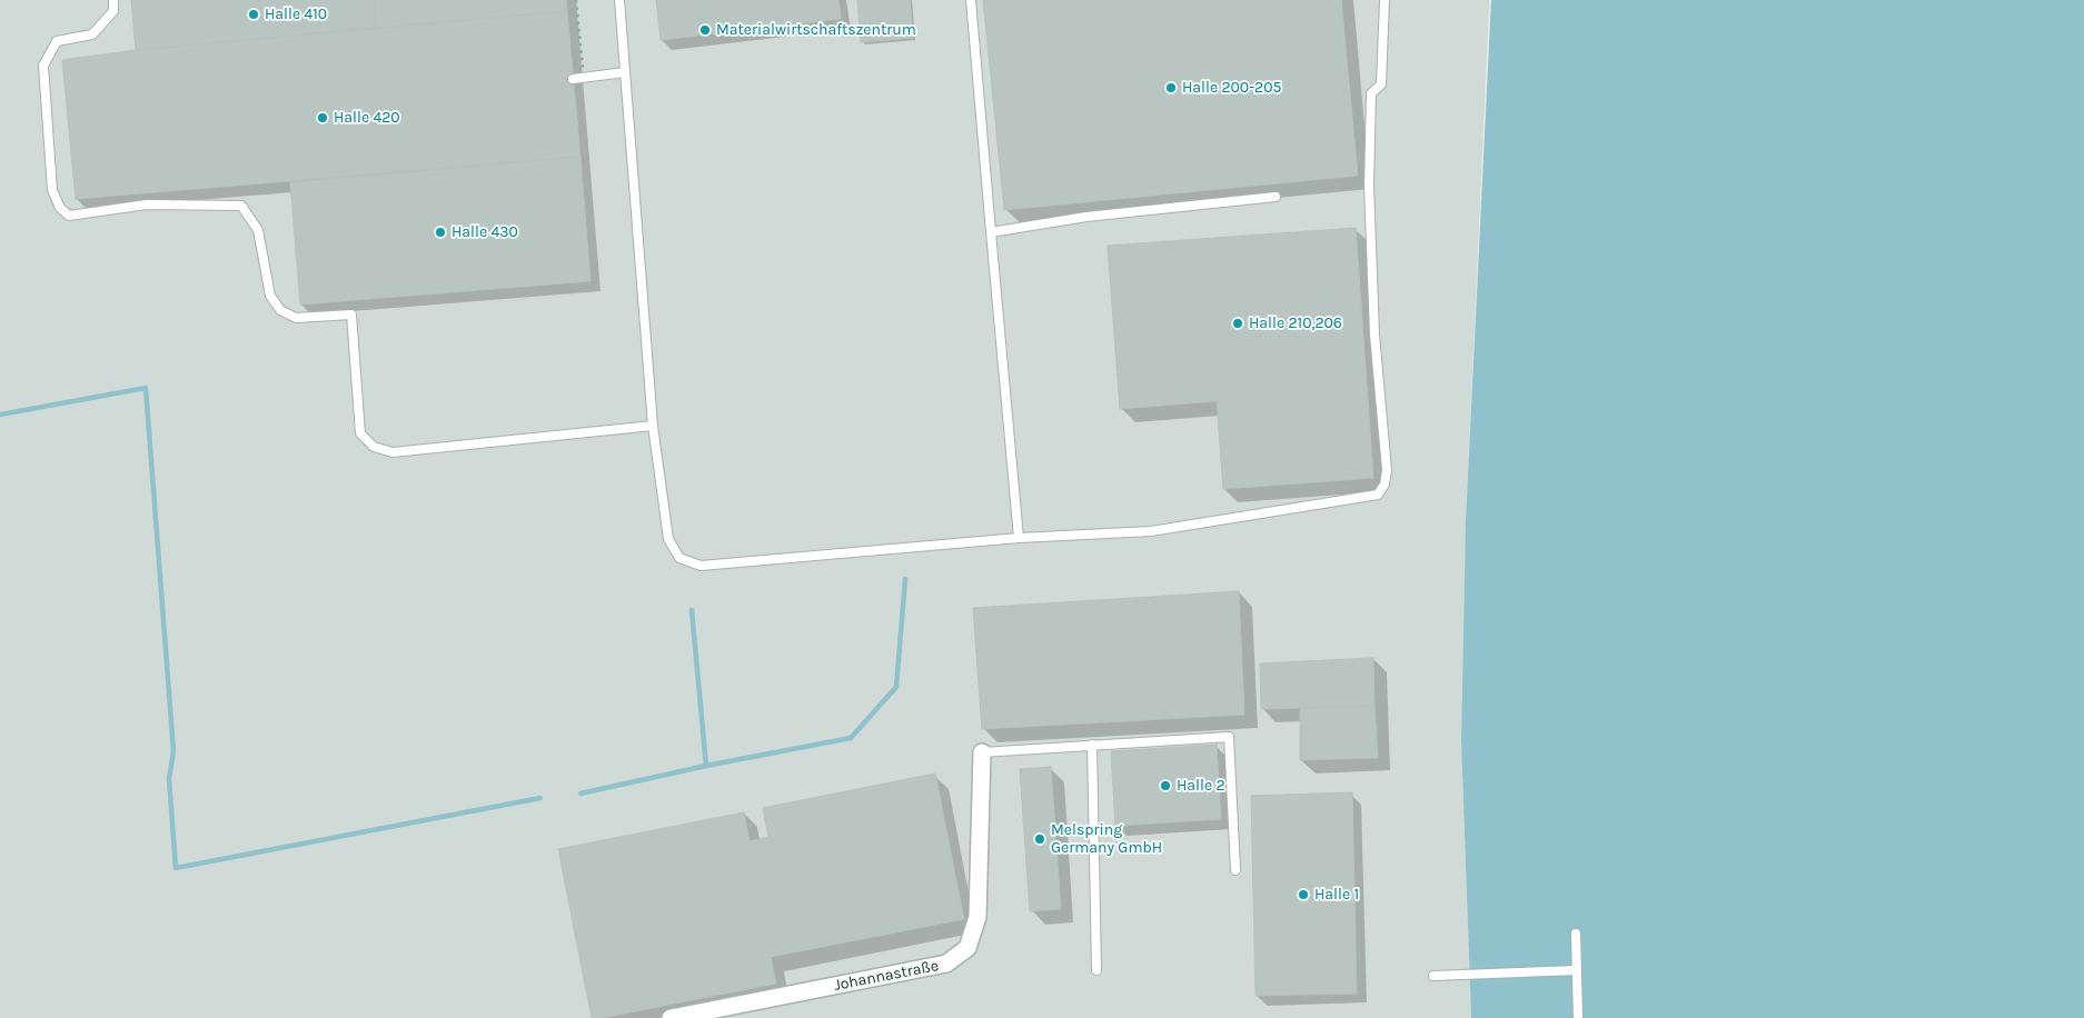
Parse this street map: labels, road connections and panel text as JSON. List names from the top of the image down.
{
  "streets": {
    "street": ["Johannastraße"]
  },
  "places": [
    "Halle 410",
    "Materialwirtschaftszentrum",
    "Halle 200-205",
    "Halle 420",
    "Halle 430",
    "Halle 210,206",
    "Halle 2",
    "Melspring Germany GmbH",
    "Halle 1"
  ]
}
